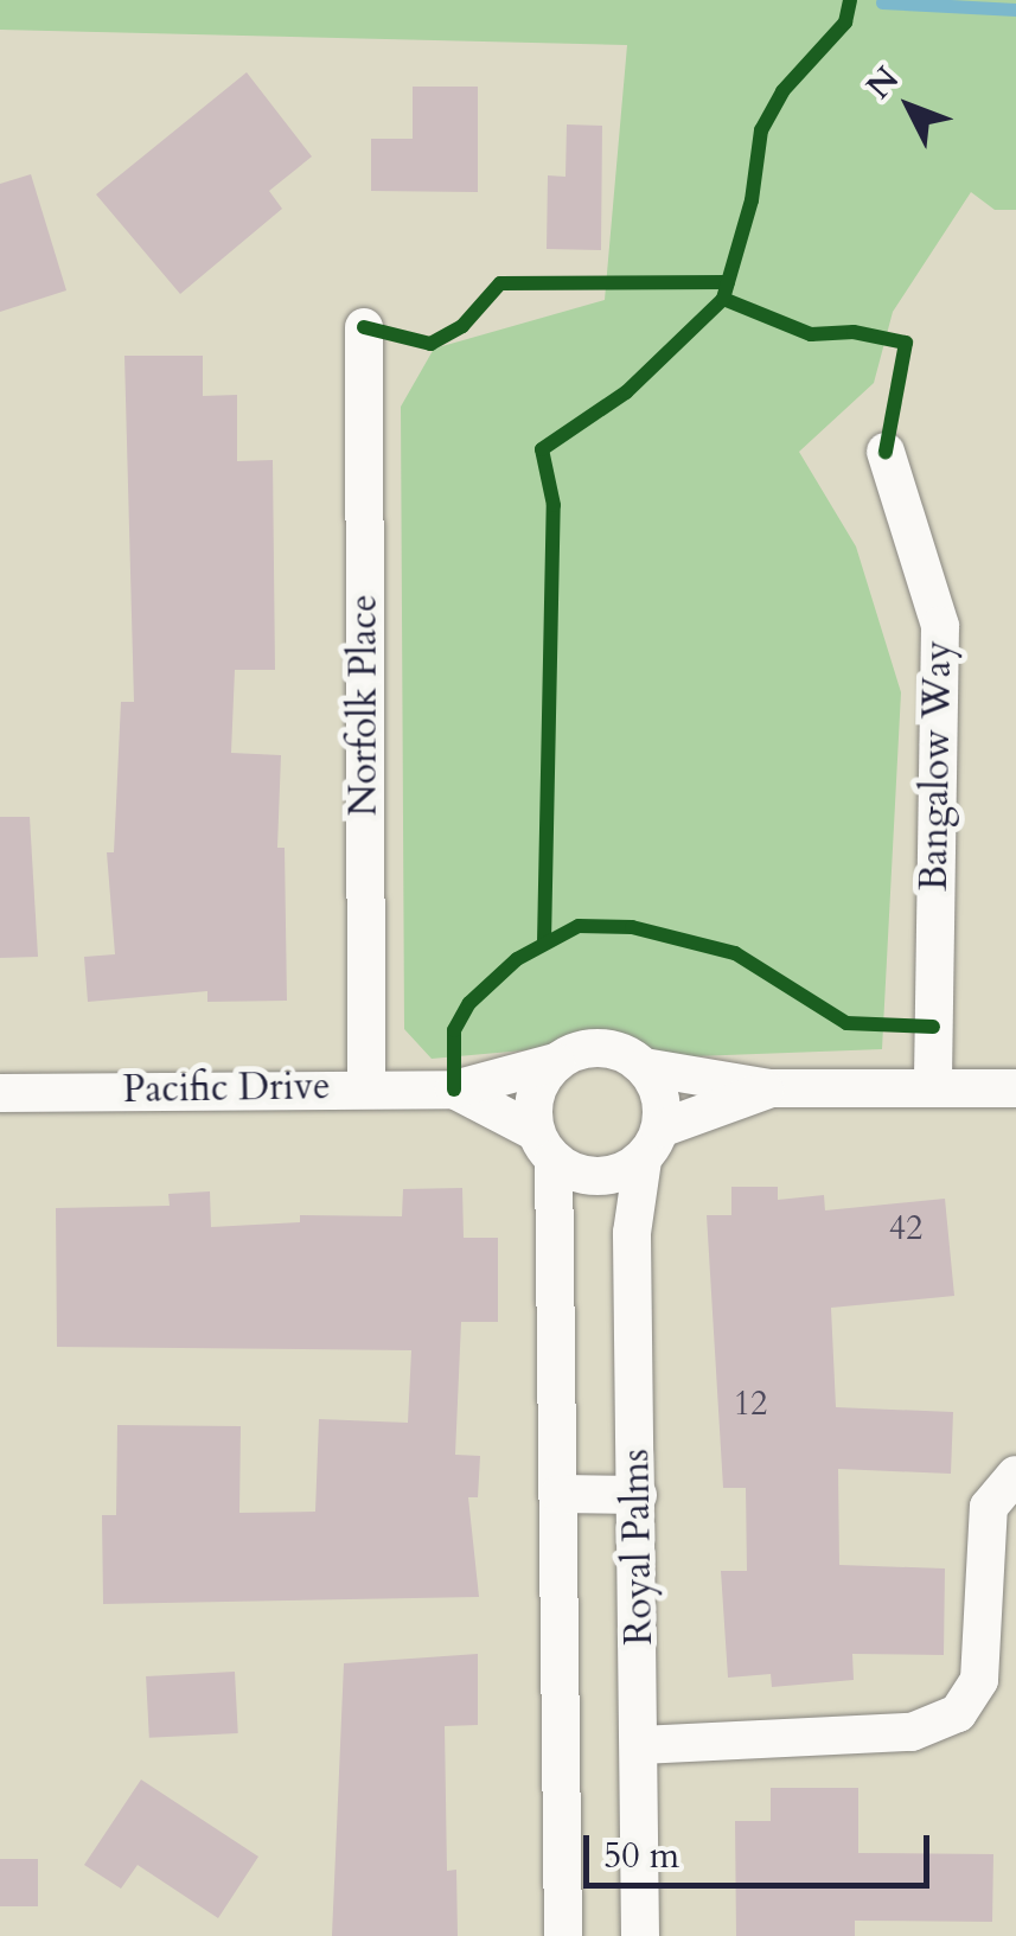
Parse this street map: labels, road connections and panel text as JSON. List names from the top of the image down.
{
  "streets": {
    "street": [
      "Norfolk Place",
      "Bangalow Way",
      "Pacific Drive",
      "Royal Palms"
    ]
  },
  "crossings": [
    ["Norfolk Place", "Pacific Drive"],
    ["Pacific Drive", "Royal Palms"]
  ],
  "house_numbers": ["42", "12"],
  "scale_bar": "50 m",
  "north": "top left"
}
